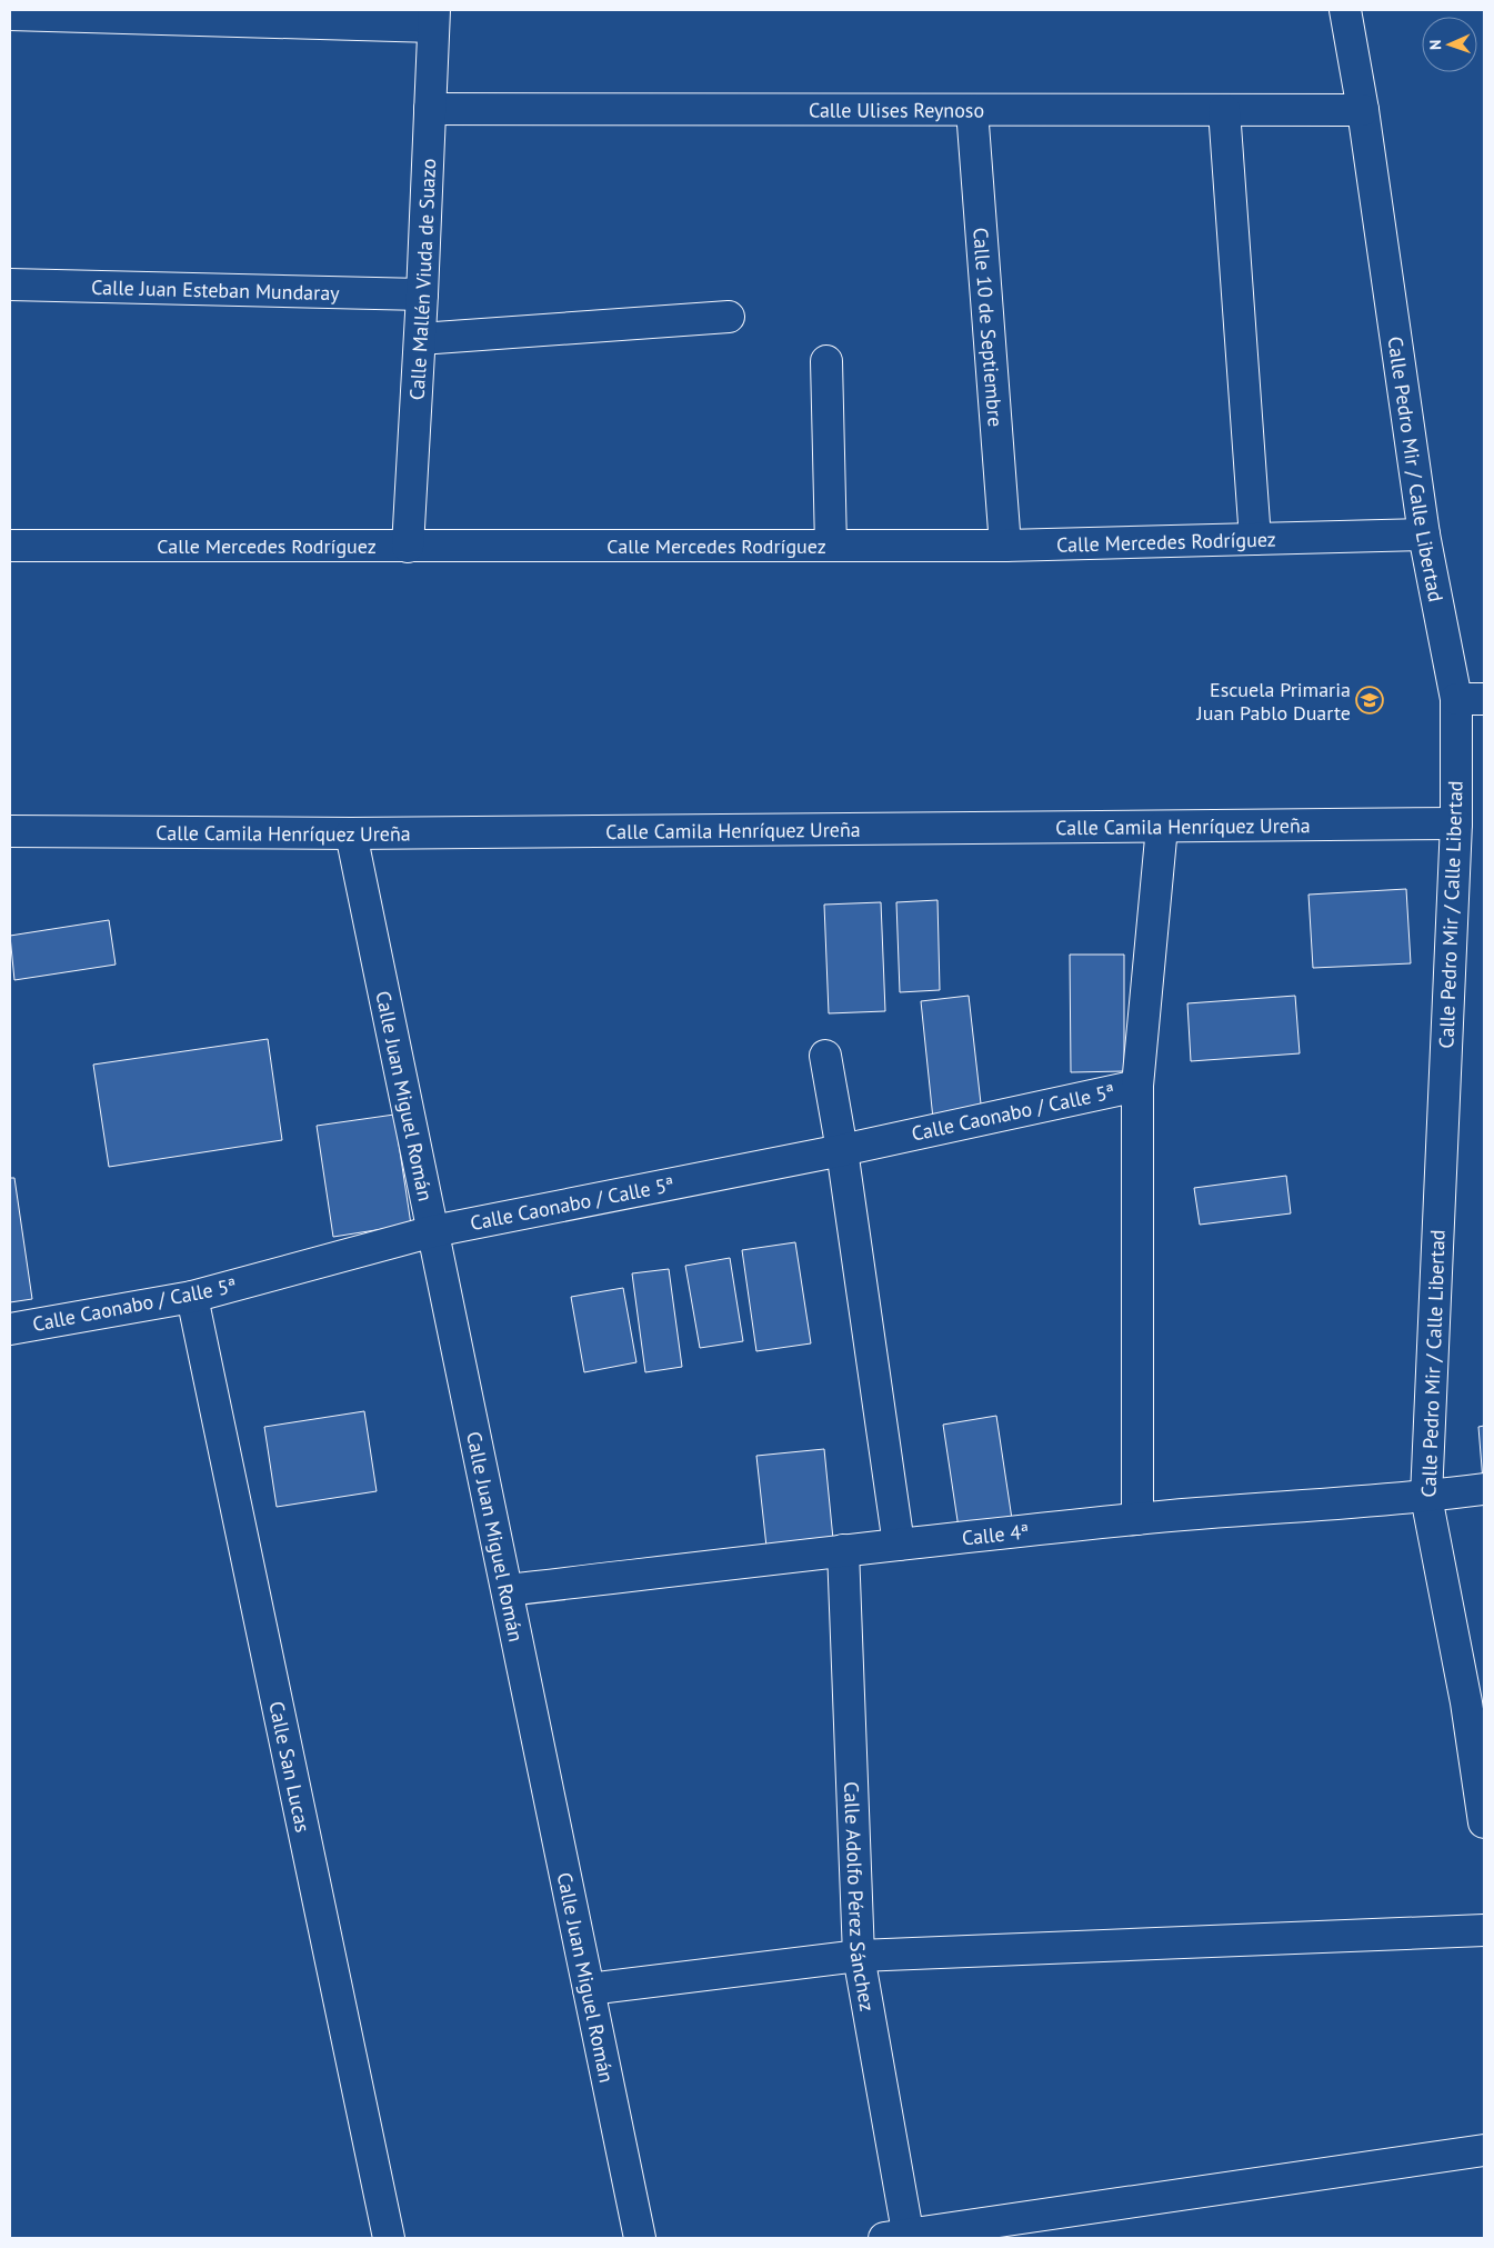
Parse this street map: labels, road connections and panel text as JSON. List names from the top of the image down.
{
  "streets": {
    "street": [
      "Calle Ulises Reynoso",
      "Calle Mallén Viuda de Suazo",
      "Calle Juan Esteban Mundaray",
      "Calle 10 de Septiembre",
      "Calle Pedro Mir / Calle Libertad",
      "Calle Mercedes Rodríguez",
      "Calle Camila Henríquez Ureña",
      "Calle Juan Miguel Román",
      "Calle Caonabo / Calle 5ª",
      "Calle 4ª",
      "Calle San Lucas",
      "Calle Adolfo Pérez Sánchez"
    ]
  },
  "crossings": [
    ["Calle Ulises Reynoso", "Calle Mallén Viuda de Suazo"],
    ["Calle Ulises Reynoso", "Calle 10 de Septiembre"],
    ["Calle Ulises Reynoso", "Calle Pedro Mir / Calle Libertad"],
    ["Calle Mallén Viuda de Suazo", "Calle Juan Esteban Mundaray"],
    ["Calle Mallén Viuda de Suazo", "Calle Mercedes Rodríguez"],
    ["Calle 10 de Septiembre", "Calle Mercedes Rodríguez"],
    ["Calle Pedro Mir / Calle Libertad", "Calle Mercedes Rodríguez"],
    ["Calle Pedro Mir / Calle Libertad", "Calle Camila Henríquez Ureña"],
    ["Calle Pedro Mir / Calle Libertad", "Calle 4ª"],
    ["Calle Camila Henríquez Ureña", "Calle Juan Miguel Román"],
    ["Calle Juan Miguel Román", "Calle Caonabo / Calle 5ª"],
    ["Calle Juan Miguel Román", "Calle 4ª"],
    ["Calle Caonabo / Calle 5ª", "Calle San Lucas"],
    ["Calle 4ª", "Calle Adolfo Pérez Sánchez"]
  ],
  "places": {
    "school or university": ["Escuela Primaria Juan Pablo Duarte"]
  },
  "north": "left"
}
